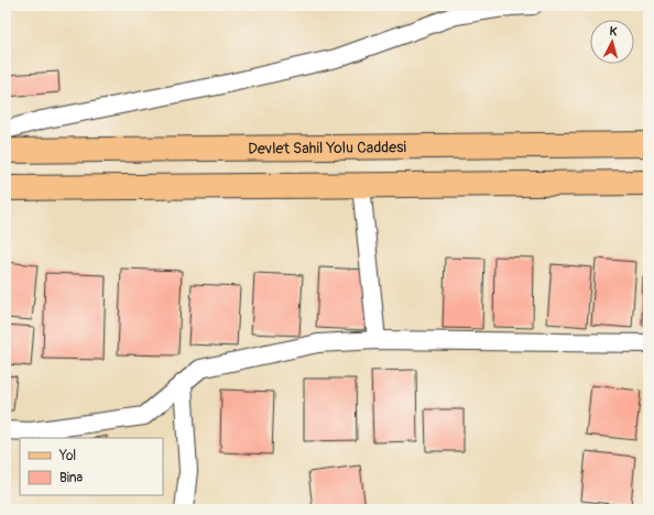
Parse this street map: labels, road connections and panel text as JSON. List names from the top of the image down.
{
  "streets": {
    "main road": ["Devlet Sahil Yolu Caddesi"]
  },
  "legend": ["Yol", "Bina"],
  "north": "top"
}
